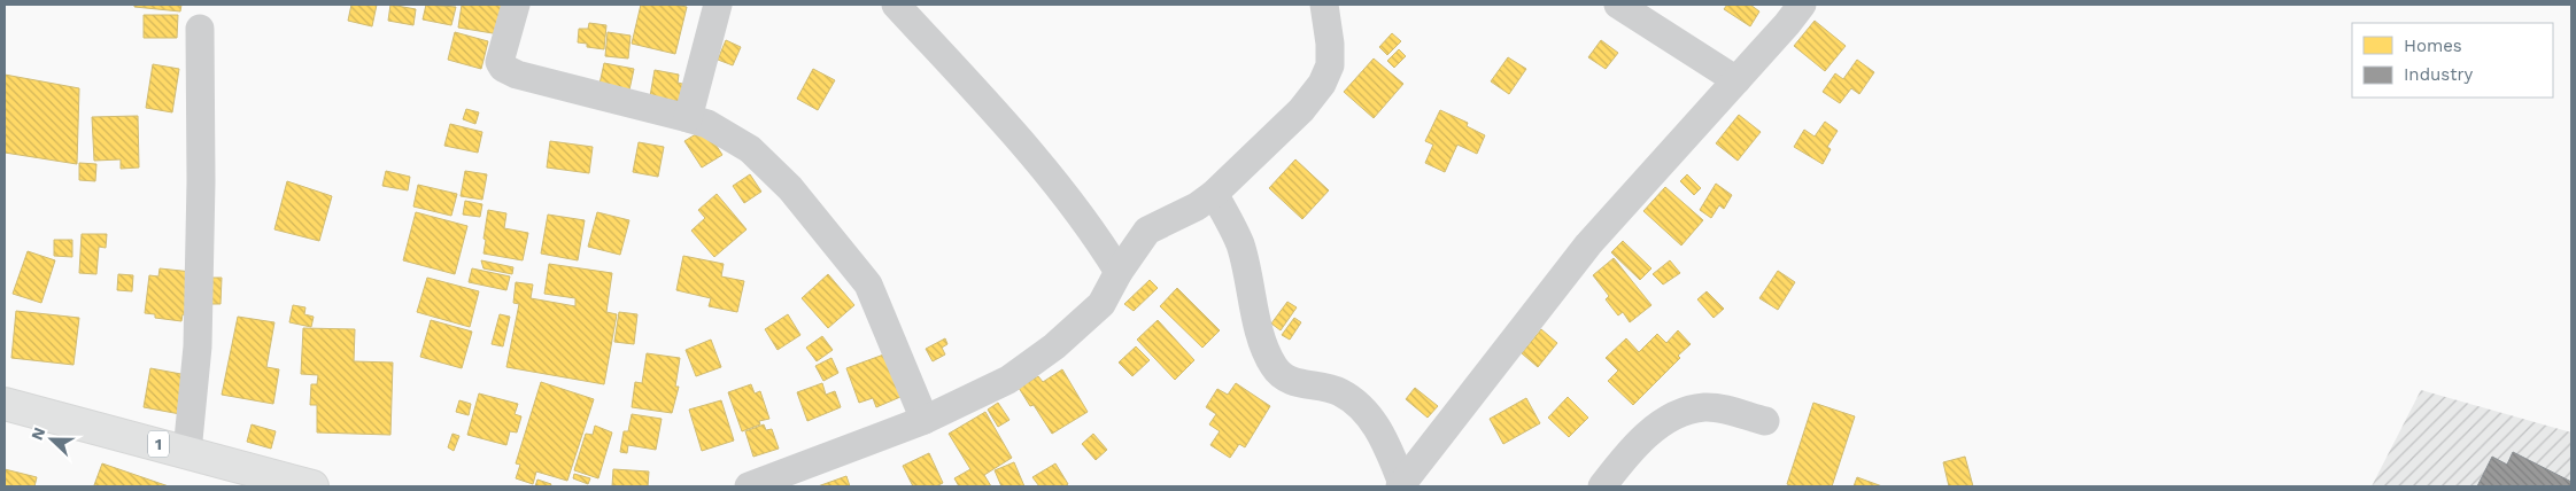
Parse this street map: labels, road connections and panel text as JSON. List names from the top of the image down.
{
  "streets": {
    "highway": ["1"]
  },
  "legend": ["Homes", "Industry"],
  "north": "left"
}
